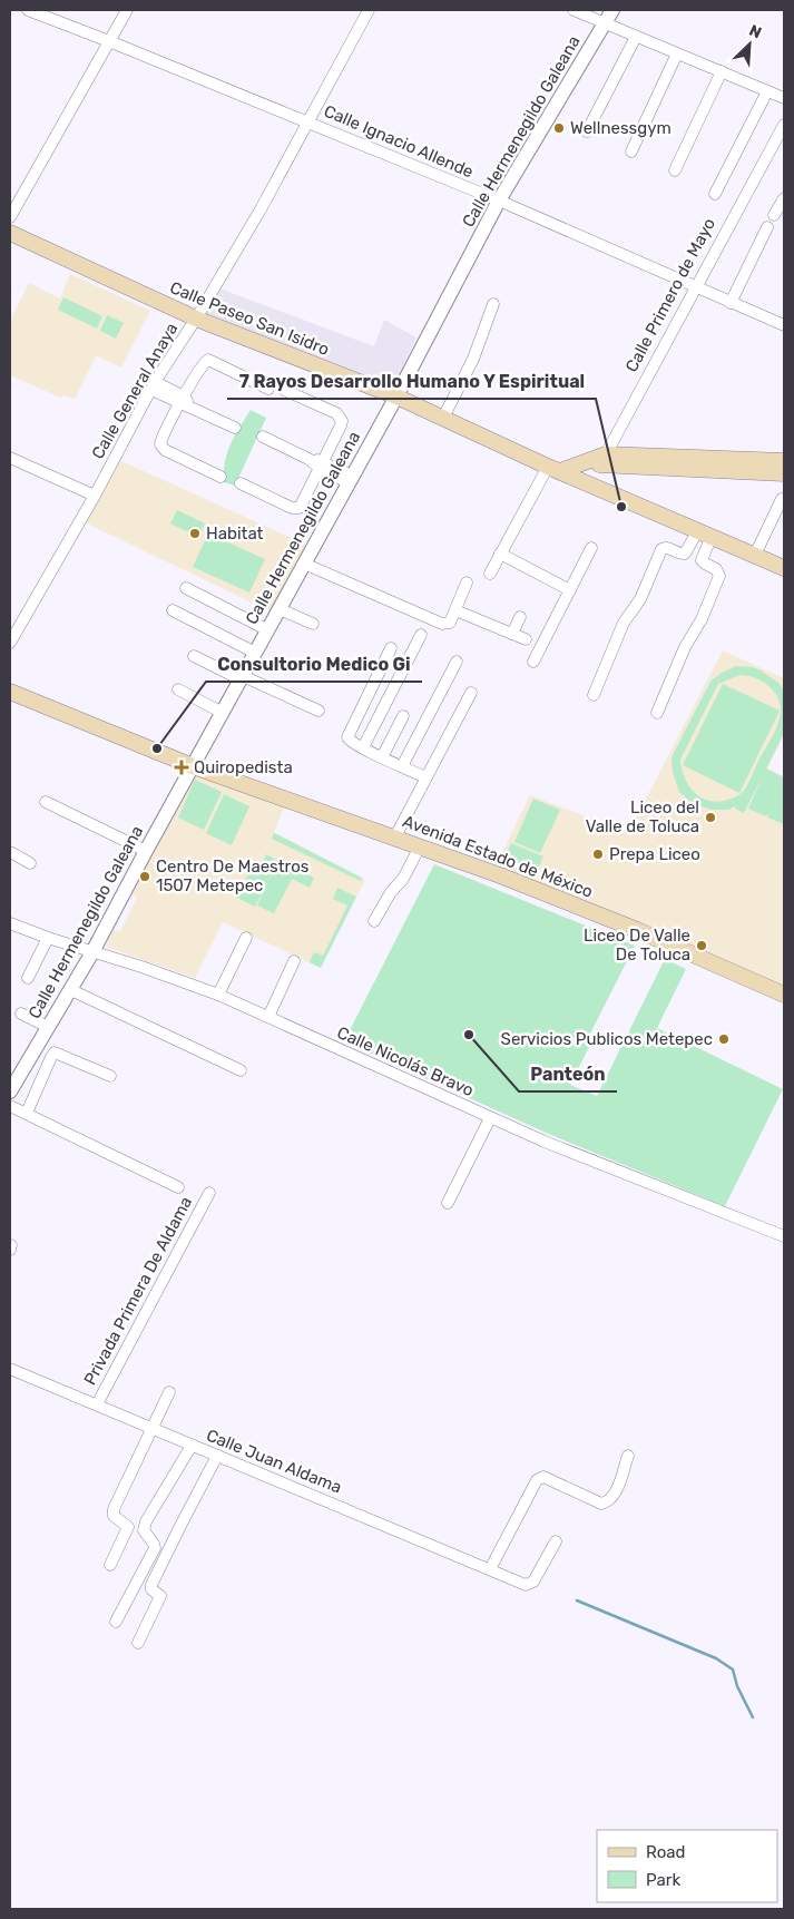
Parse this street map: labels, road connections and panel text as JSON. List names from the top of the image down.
{
  "streets": {
    "main road": ["Calle Primero de Mayo", "Calle Paseo San Isidro", "Avenida Estado de México"],
    "street": [
      "Calle Hermenegildo Galeana",
      "Calle Ignacio Allende",
      "Calle General Anaya",
      "Calle Nicolás Bravo",
      "Privada Primera De Aldama",
      "Calle Juan Aldama"
    ]
  },
  "crossings": [
    ["Calle Hermenegildo Galeana", "Calle Ignacio Allende"],
    ["Calle Hermenegildo Galeana", "Calle Paseo San Isidro"],
    ["Calle Hermenegildo Galeana", "Avenida Estado de México"],
    ["Calle Hermenegildo Galeana", "Calle Nicolás Bravo"],
    ["Calle Ignacio Allende", "Calle Primero de Mayo"],
    ["Calle Ignacio Allende", "Calle General Anaya"],
    ["Calle Primero de Mayo", "Calle Paseo San Isidro"],
    ["Calle Paseo San Isidro", "Calle General Anaya"],
    ["Privada Primera De Aldama", "Calle Juan Aldama"]
  ],
  "places": {
    "other": [
      "Wellnessgym",
      "7 Rayos Desarrollo Humano Y Espiritual",
      "Habitat",
      "Consultorio Medico Gi",
      "Liceo del Valle de Toluca",
      "Prepa Liceo",
      "Centro De Maestros 1507 Metepec",
      "Liceo De Valle De Toluca",
      "Panteón",
      "Servicios Publicos Metepec"
    ],
    "health": ["Quiropedista"]
  },
  "legend": ["Road", "Park"],
  "north": "top right"
}
